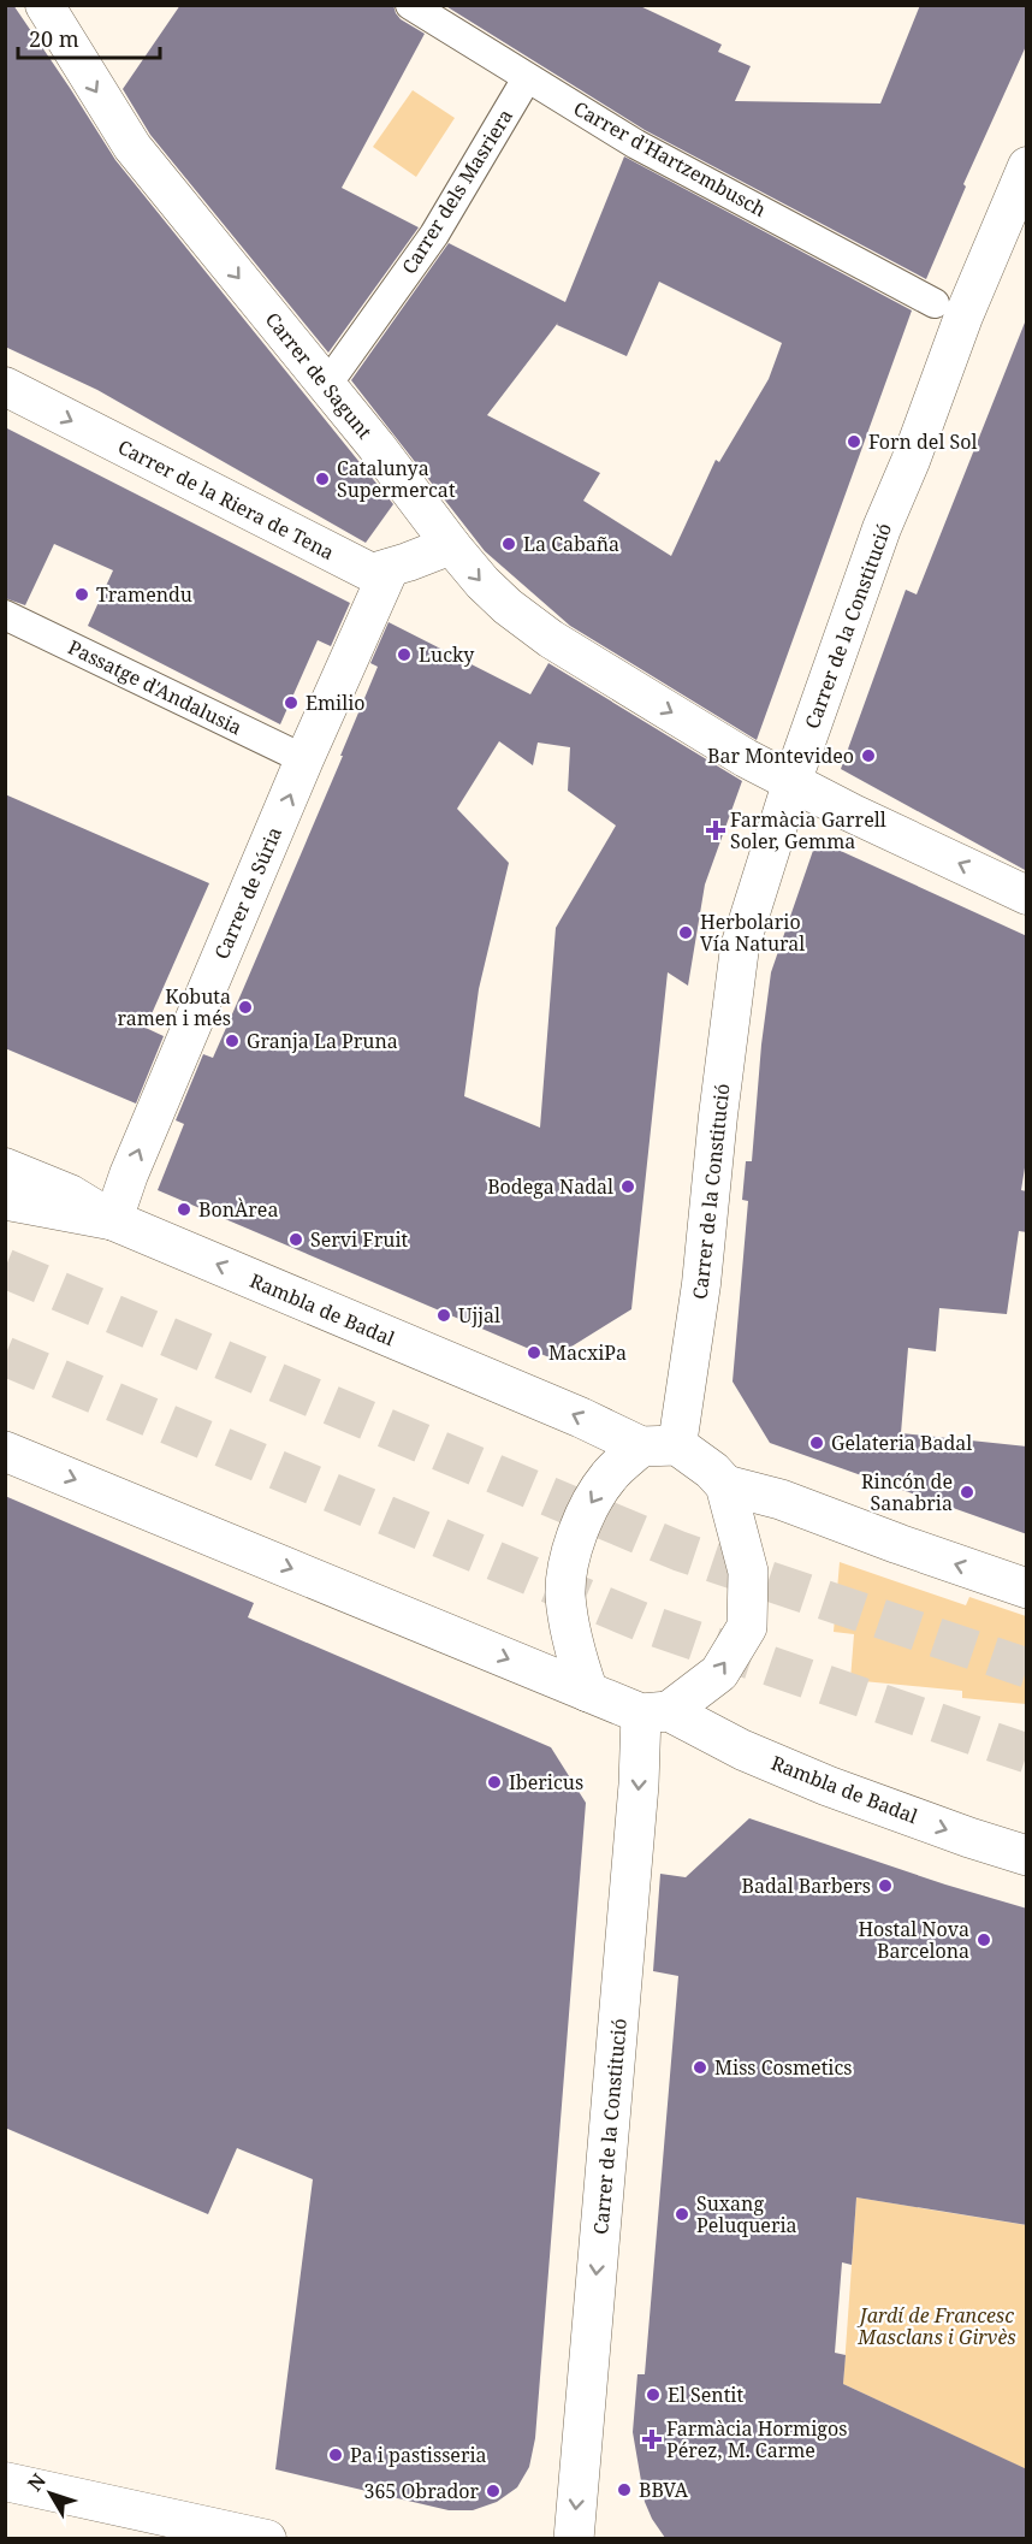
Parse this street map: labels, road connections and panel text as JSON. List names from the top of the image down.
{
  "streets": {
    "street": [
      "Carrer d'Hartzembusch",
      "Carrer dels Masriera",
      "Carrer de Sagunt",
      "Carrer de la Riera de Tena",
      "Carrer de la Constitució",
      "Passatge d'Andalusia",
      "Carrer de Súria",
      "Rambla de Badal"
    ]
  },
  "crossings": [
    ["Carrer d'Hartzembusch", "Carrer dels Masriera"],
    ["Carrer de Sagunt", "Carrer de la Riera de Tena"],
    ["Carrer de Sagunt", "Carrer de la Constitució"],
    ["Carrer de la Riera de Tena", "Carrer de Súria"],
    ["Carrer de la Constitució", "Rambla de Badal"],
    ["Passatge d'Andalusia", "Carrer de Súria"],
    ["Carrer de Súria", "Rambla de Badal"]
  ],
  "one_way": ["Carrer de la Riera de Tena", "Carrer de la Constitució", "Carrer de Súria"],
  "parks": ["Jardí de Francesc Masclans i Girvès"],
  "places": {
    "other": [
      "Forn del Sol",
      "Catalunya Supermercat",
      "La Cabaña",
      "Tramendu",
      "Lucky",
      "Emilio",
      "Bar Montevideo",
      "Herbolario Vía Natural",
      "Kobuta ramen i més",
      "Granja La Pruna",
      "Bodega Nadal",
      "BonÀrea",
      "Servi Fruit",
      "Ujjal",
      "MacxiPa",
      "Gelateria Badal",
      "Rincón de Sanabria",
      "Ibericus",
      "Badal Barbers",
      "Hostal Nova Barcelona",
      "Miss Cosmetics",
      "Suxang Peluqueria",
      "El Sentit",
      "Pa i pastisseria",
      "BBVA",
      "365 Obrador"
    ],
    "health": ["Farmàcia Garrell Soler, Gemma", "Farmàcia Hormigos Pérez, M. Carme"]
  },
  "scale_bar": "20 m",
  "north": "top left"
}
